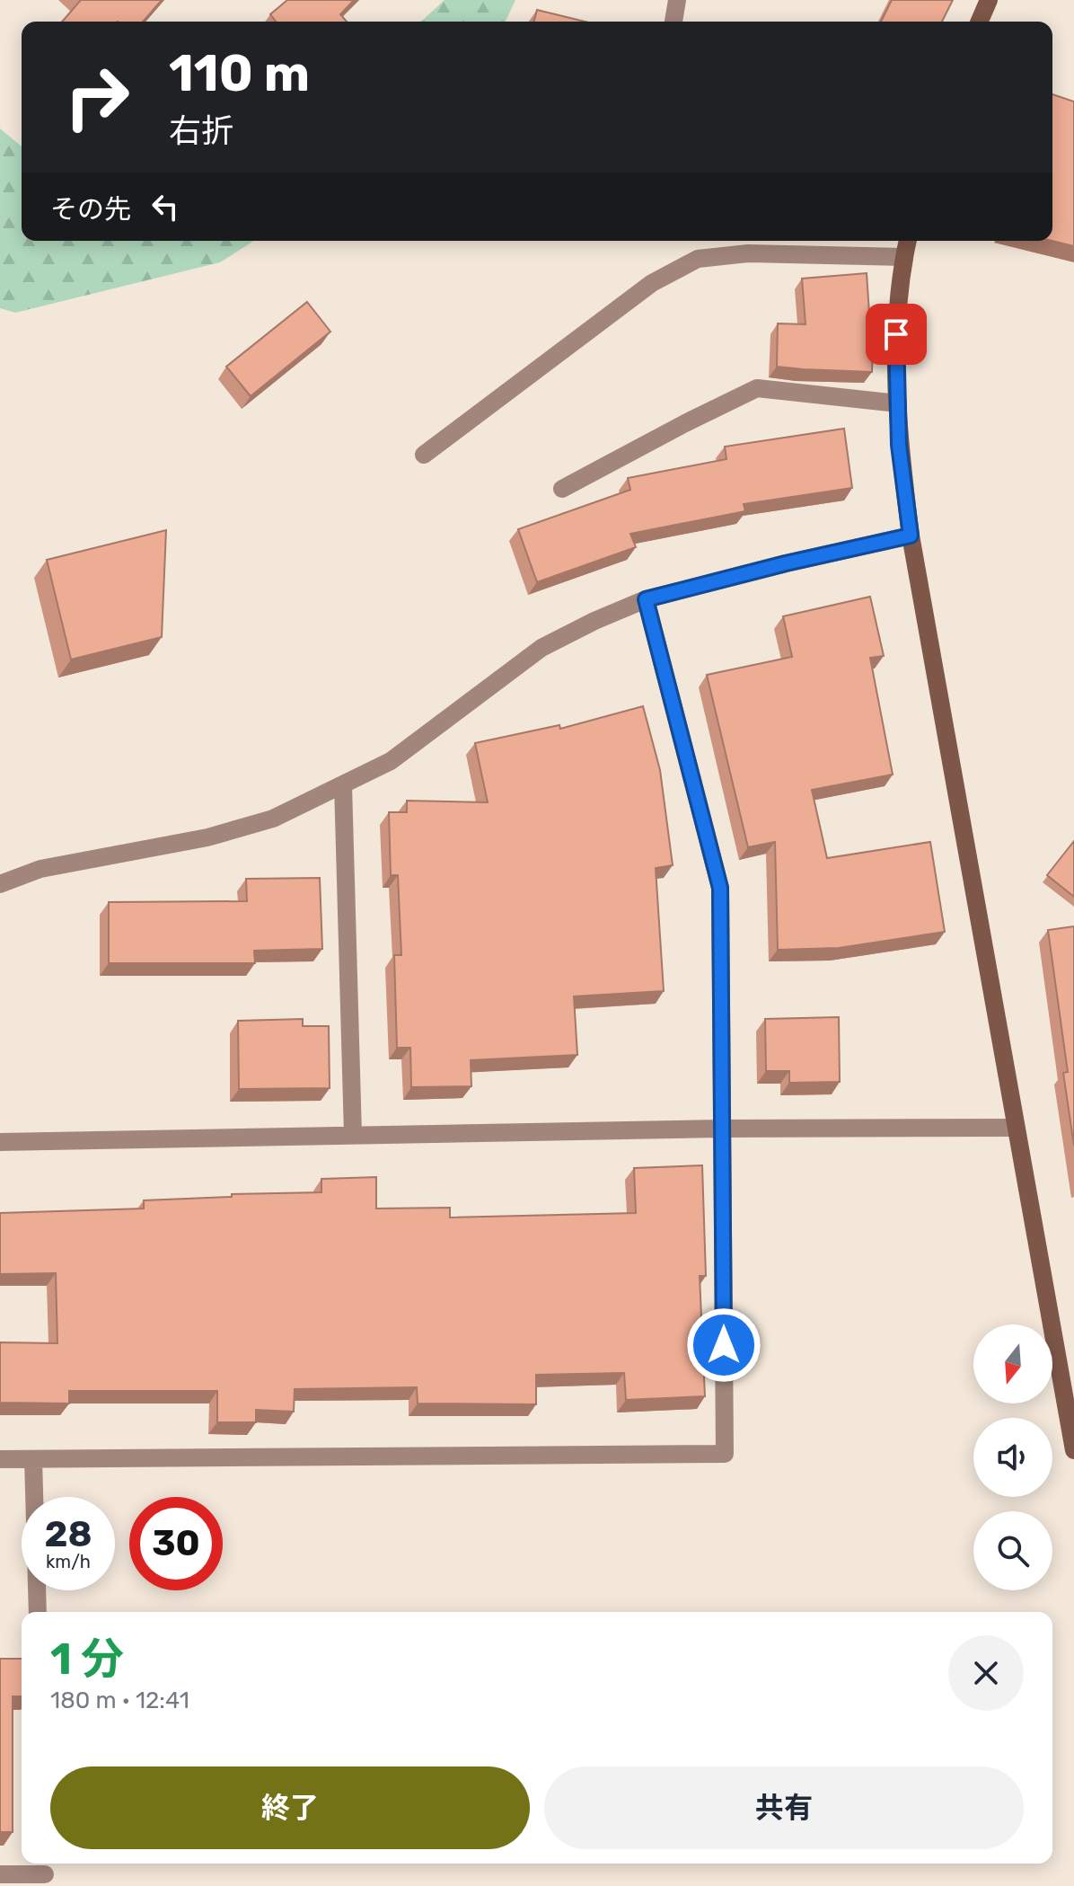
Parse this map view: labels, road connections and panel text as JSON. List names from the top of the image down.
{
  "north": "bottom",
  "page": {
    "turn": ["110 m", "右折"],
    "then": "その先",
    "speed": "28 km/h",
    "limit": "30",
    "heading": ["1 分", "180 m · 12:41"],
    "buttons": ["終了", "共有"]
  }
}
